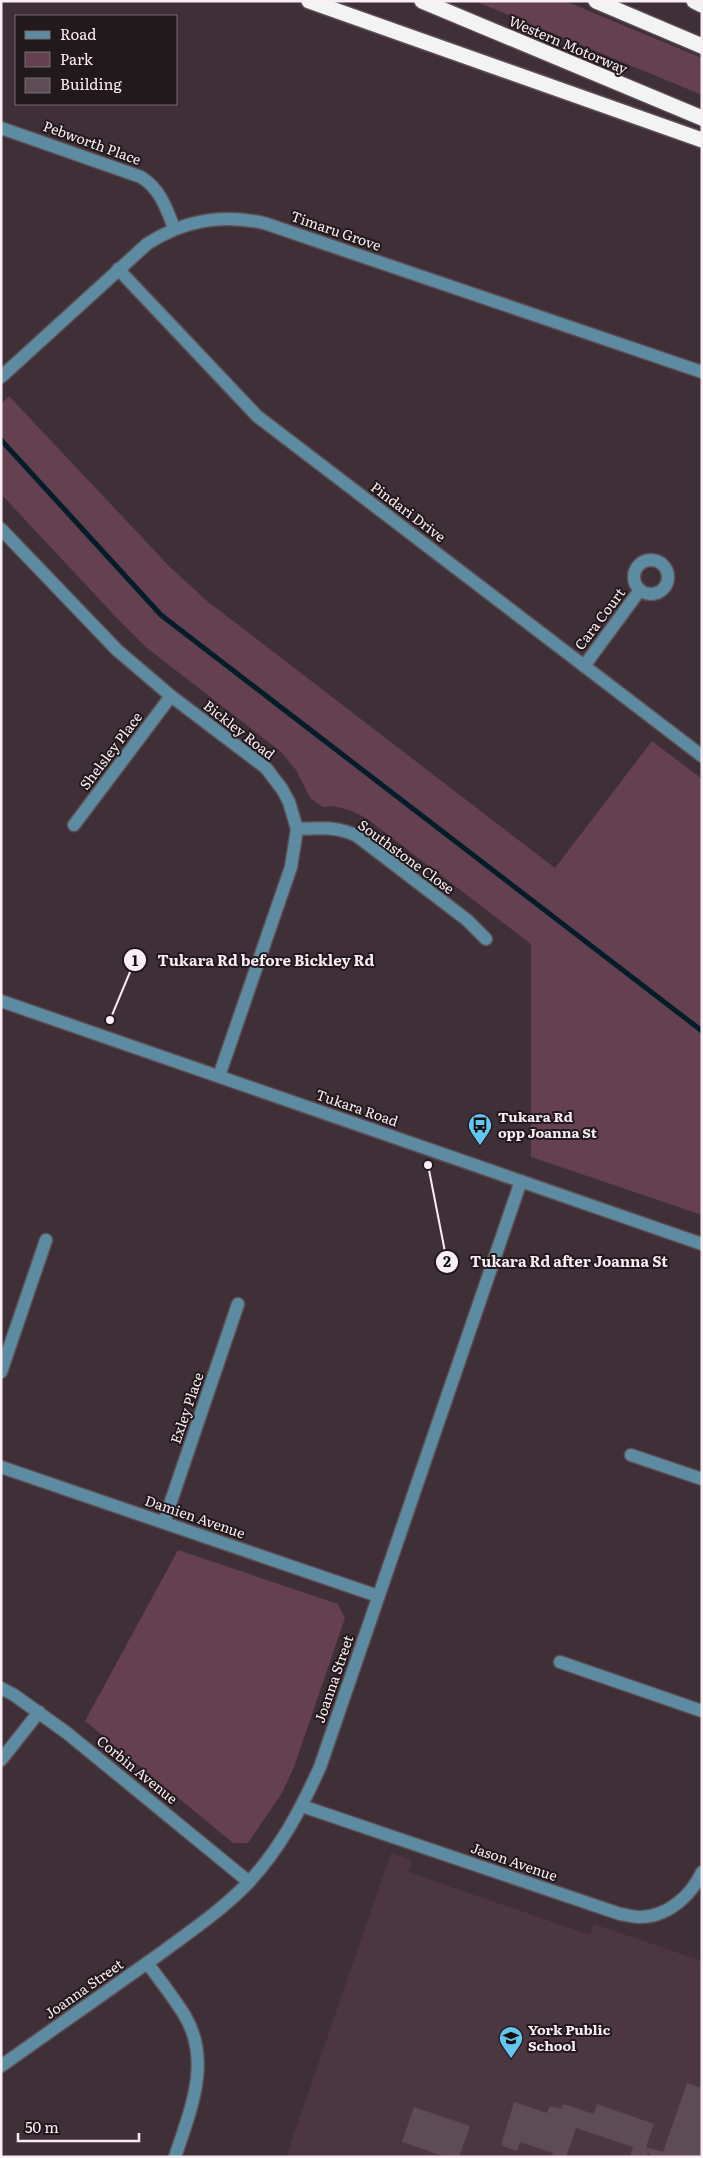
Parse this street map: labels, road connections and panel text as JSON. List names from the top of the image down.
{
  "streets": {
    "highway": ["Western Motorway"],
    "street": [
      "Pebworth Place",
      "Timaru Grove",
      "Pindari Drive",
      "Cara Court",
      "Bickley Road",
      "Shelsley Place",
      "Southstone Close",
      "Tukara Road",
      "Exley Place",
      "Damien Avenue",
      "Joanna Street",
      "Corbin Avenue",
      "Jason Avenue"
    ]
  },
  "crossings": [
    ["Pebworth Place", "Timaru Grove"],
    ["Timaru Grove", "Pindari Drive"],
    ["Pindari Drive", "Cara Court"],
    ["Bickley Road", "Shelsley Place"],
    ["Bickley Road", "Southstone Close"],
    ["Bickley Road", "Tukara Road"],
    ["Tukara Road", "Joanna Street"],
    ["Exley Place", "Damien Avenue"],
    ["Damien Avenue", "Joanna Street"],
    ["Joanna Street", "Corbin Avenue"],
    ["Joanna Street", "Jason Avenue"]
  ],
  "places": {
    "other": ["Tukara Rd before Bickley Rd", "Tukara Rd after Joanna St"],
    "bus stop": ["Tukara Rd opp Joanna St"],
    "school or university": ["York Public School"]
  },
  "legend": ["Road", "Park", "Building"],
  "scale_bar": "50 m"
}
